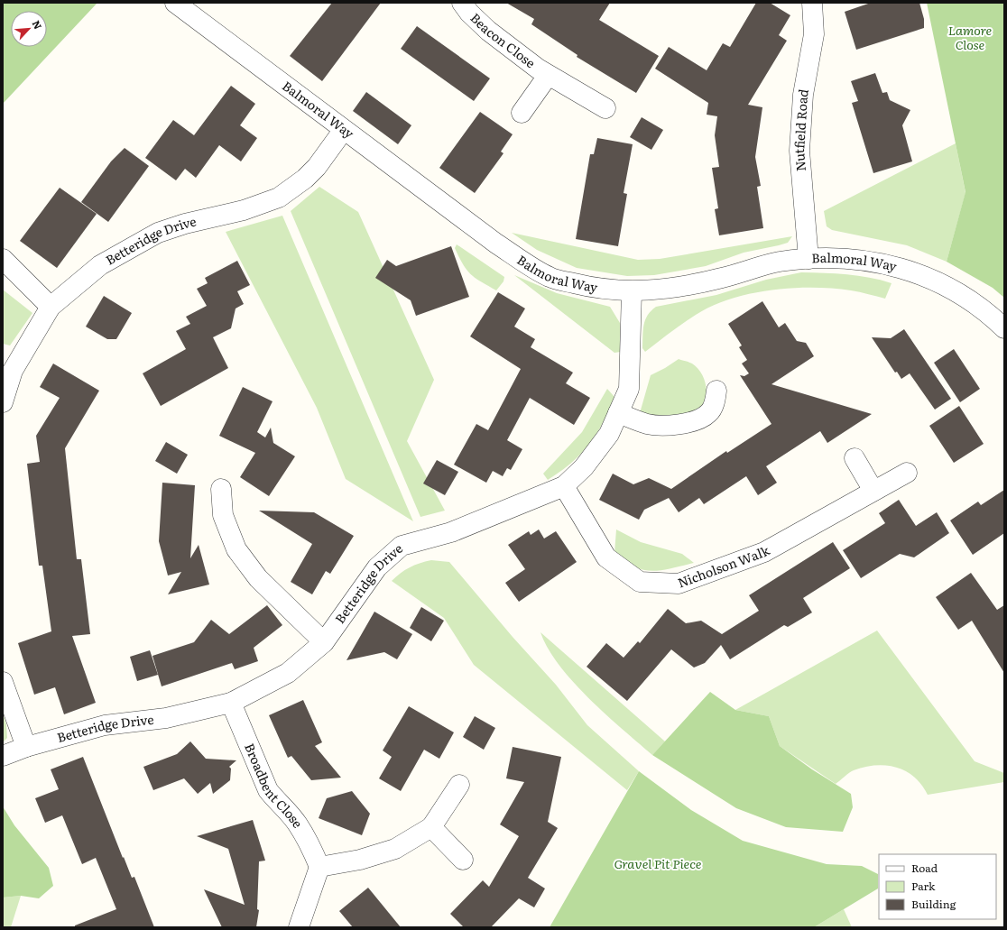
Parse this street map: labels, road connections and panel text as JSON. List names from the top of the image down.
{
  "streets": {
    "street": [
      "Beacon Close",
      "Balmoral Way",
      "Nutfield Road",
      "Betteridge Drive",
      "Nicholson Walk",
      "Broadbent Close"
    ]
  },
  "crossings": [
    ["Balmoral Way", "Nutfield Road"],
    ["Balmoral Way", "Betteridge Drive"],
    ["Betteridge Drive", "Nicholson Walk"],
    ["Betteridge Drive", "Broadbent Close"]
  ],
  "parks": ["Lamore Close", "Gravel Pit Piece"],
  "legend": ["Road", "Park", "Building"],
  "north": "top right"
}
